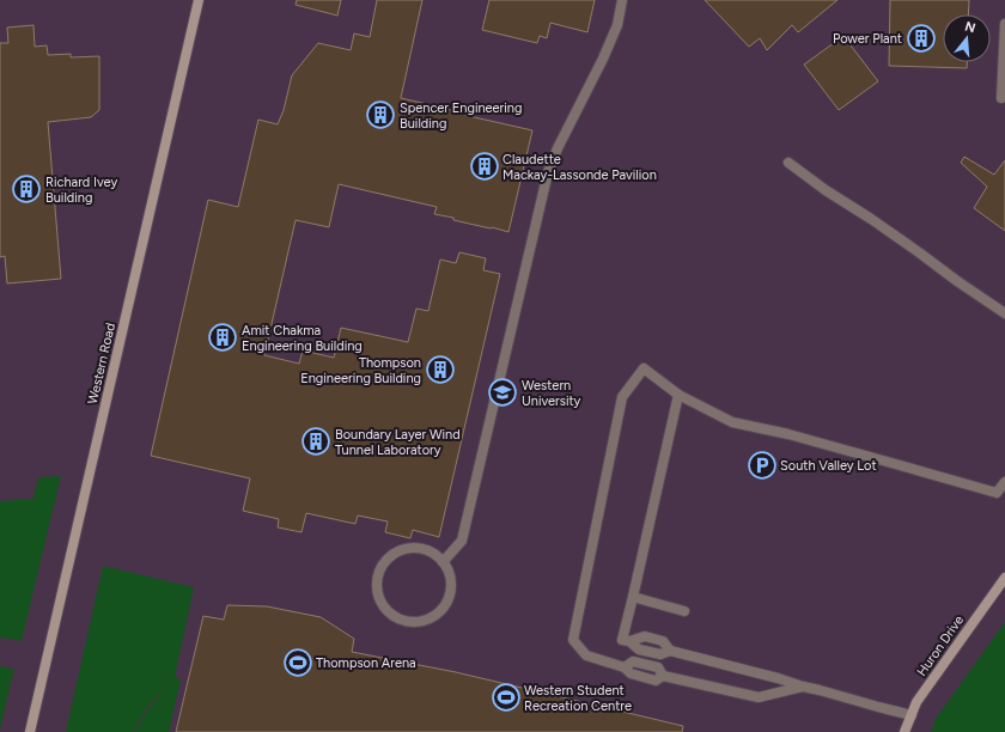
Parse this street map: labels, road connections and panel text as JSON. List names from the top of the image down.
{
  "streets": {
    "main road": ["Western Road", "Huron Drive"]
  },
  "places": {
    "building": [
      "Power Plant",
      "Spencer Engineering Building",
      "Claudette Mackay-Lassonde Pavilion",
      "Richard Ivey Building",
      "Amit Chakma Engineering Building",
      "Thompson Engineering Building",
      "Boundary Layer Wind Tunnel Laboratory"
    ],
    "school or university": ["Western University"],
    "parking": ["South Valley Lot"],
    "sports": ["Thompson Arena", "Western Student Recreation Centre"]
  },
  "north": "top"
}
